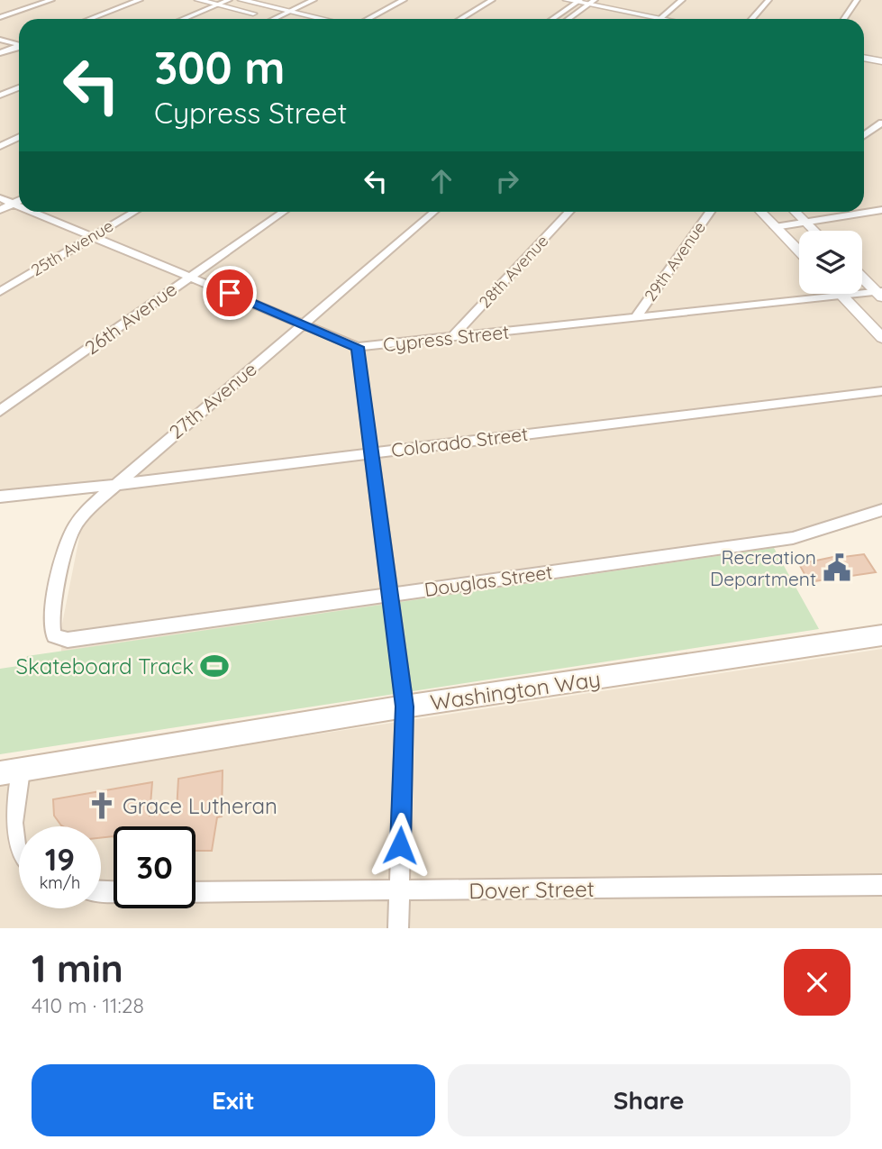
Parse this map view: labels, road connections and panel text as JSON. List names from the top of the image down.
{
  "streets": {
    "main road": ["Washington Way"],
    "street": [
      "25th Avenue",
      "29th Avenue",
      "28th Avenue",
      "26th Avenue",
      "Cypress Street",
      "27th Avenue",
      "Colorado Street",
      "Douglas Street",
      "Dover Street"
    ]
  },
  "crossings": [
    ["25th Avenue", "Cypress Street"],
    ["29th Avenue", "Cypress Street"],
    ["28th Avenue", "Cypress Street"],
    ["26th Avenue", "Cypress Street"],
    ["Cypress Street", "27th Avenue"],
    ["27th Avenue", "Colorado Street"],
    ["27th Avenue", "Douglas Street"]
  ],
  "places": {
    "public building": ["Recreation Department"],
    "sports": ["Skateboard Track"],
    "church": ["Grace Lutheran"]
  },
  "page": {
    "turn": ["300 m", "Cypress Street"],
    "speed": "19 km/h",
    "limit": "30",
    "heading": ["1 min", "410 m · 11:28"],
    "buttons": ["Exit", "Share"]
  }
}
